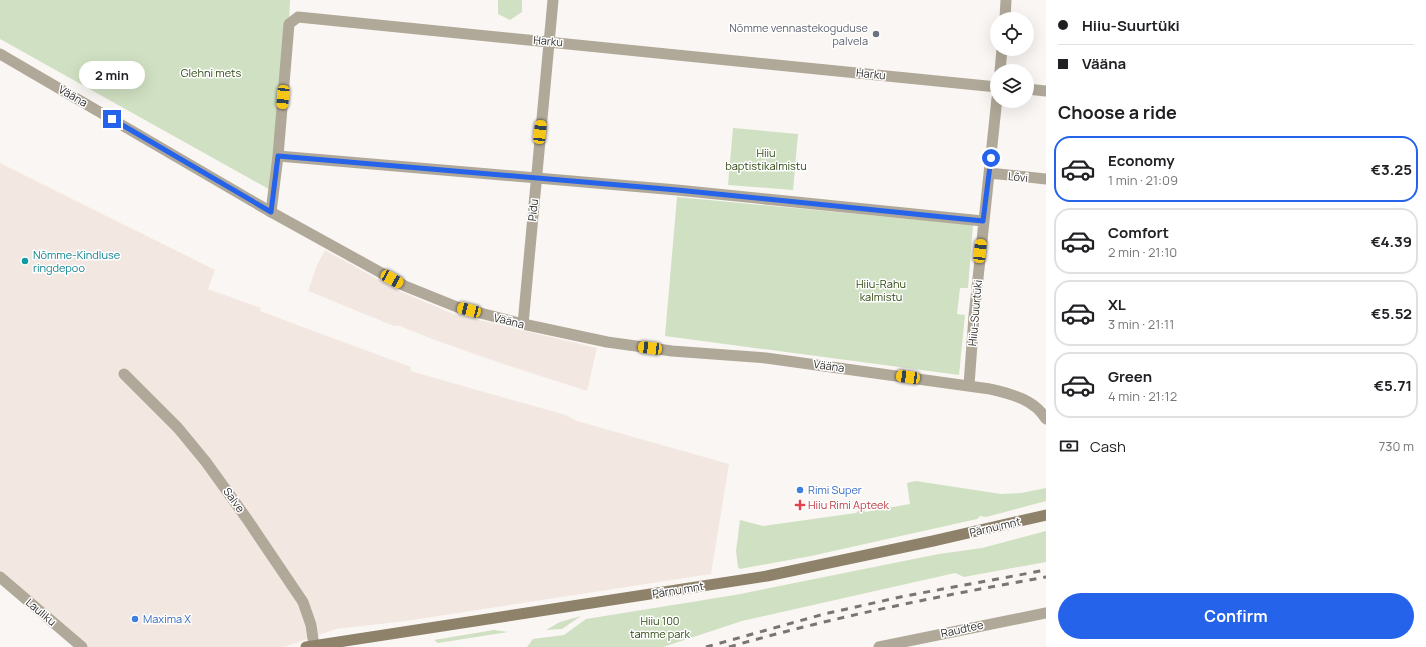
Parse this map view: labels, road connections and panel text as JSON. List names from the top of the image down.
{
  "streets": {
    "main road": ["Pärnu mnt"],
    "street": [
      "Harku",
      "Vääna",
      "Lõvi",
      "Pidu",
      "Hiiu-Suurtüki",
      "Salve",
      "Lauliku",
      "Raudtee"
    ]
  },
  "crossings": [
    ["Harku", "Vääna"],
    ["Harku", "Pidu"],
    ["Vääna", "Pidu"],
    ["Vääna", "Hiiu-Suurtüki"],
    ["Lõvi", "Hiiu-Suurtüki"],
    ["Salve", "Pärnu mnt"]
  ],
  "parks": [
    "Glehni mets",
    "Hiiu baptistikalmistu",
    "Hiiu-Rahu kalmistu",
    "Hiiu 100 tamme park"
  ],
  "places": {
    "other": [
      "Nõmme vennastekoguduse palvela",
      "Nõmme-Kindluse ringdepoo",
      "Rimi Super",
      "Maxima X"
    ],
    "health": ["Hiiu Rimi Apteek"]
  },
  "page": {
    "banner": ["Hiiu-Suurtüki", "Vääna"],
    "bubble": "2 min",
    "heading": "Choose a ride",
    "list": [
      {
        "name": "Economy",
        "note": "1 min · 21:09",
        "value": "€3.25"
      },
      {
        "name": "Comfort",
        "note": "2 min · 21:10",
        "value": "€4.39"
      },
      {
        "name": "XL",
        "note": "3 min · 21:11",
        "value": "€5.52"
      },
      {
        "name": "Green",
        "note": "4 min · 21:12",
        "value": "€5.71"
      }
    ],
    "pay": ["Cash", "730 m"],
    "buttons": "Confirm"
  }
}
